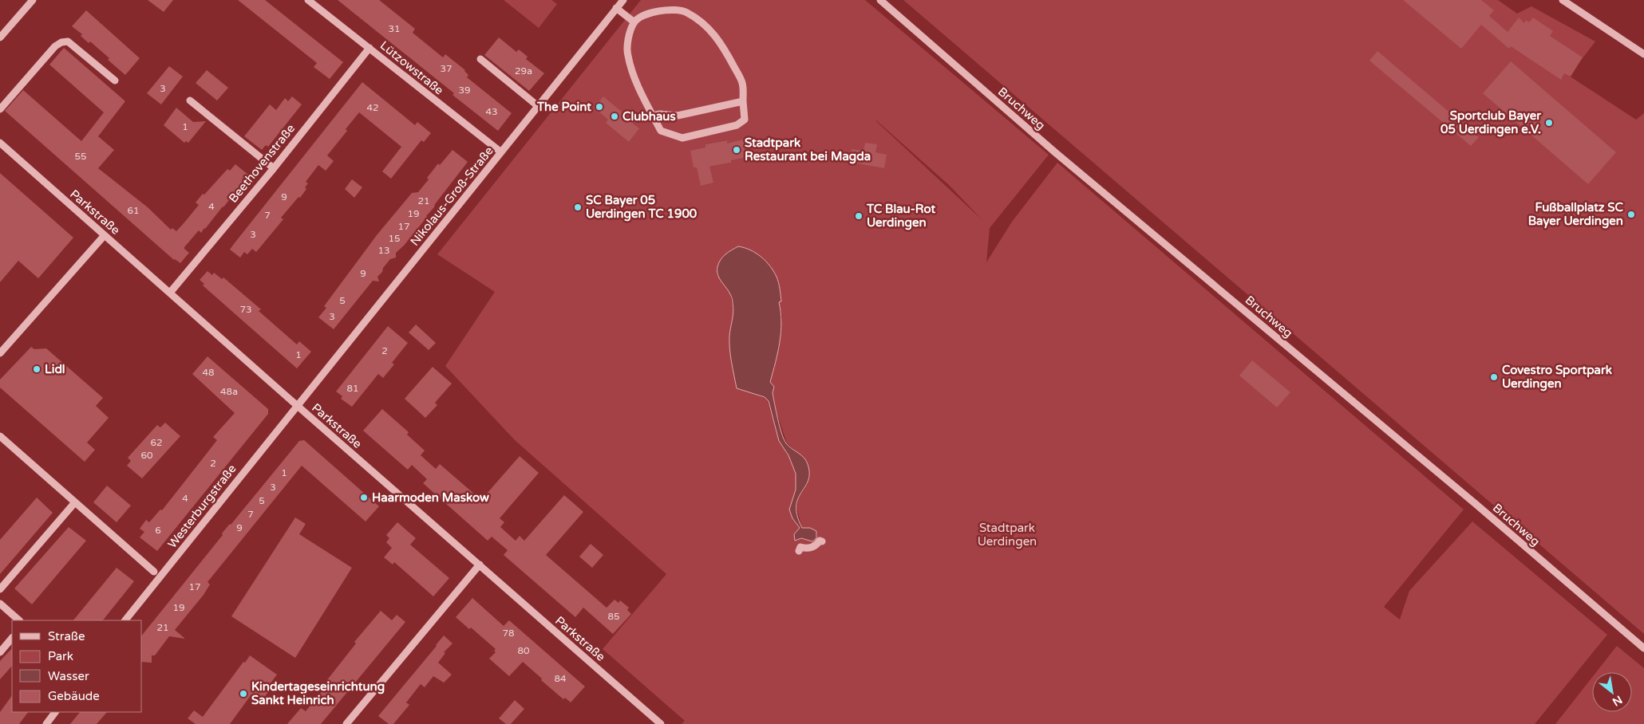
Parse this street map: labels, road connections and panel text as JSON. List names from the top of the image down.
{
  "streets": {
    "street": [
      "Lützowstraße",
      "Bruchweg",
      "Beethovenstraße",
      "Nikolaus-Groß-Straße",
      "Parkstraße",
      "Westerburgstraße"
    ]
  },
  "crossings": [
    ["Lützowstraße", "Beethovenstraße"],
    ["Lützowstraße", "Nikolaus-Groß-Straße"],
    ["Beethovenstraße", "Parkstraße"],
    ["Nikolaus-Groß-Straße", "Parkstraße"],
    ["Nikolaus-Groß-Straße", "Westerburgstraße"],
    ["Parkstraße", "Westerburgstraße"]
  ],
  "parks": ["Stadtpark Uerdingen"],
  "places": [
    "The Point",
    "Clubhaus",
    "Sportclub Bayer 05 Uerdingen e.V.",
    "Stadtpark Restaurant bei Magda",
    "SC Bayer 05 Uerdingen TC 1900",
    "Fußballplatz SC Bayer Uerdingen",
    "TC Blau-Rot Uerdingen",
    "Lidl",
    "Covestro Sportpark Uerdingen",
    "Haarmoden Maskow",
    "Kindertageseinrichtung Sankt Heinrich"
  ],
  "house_numbers": [
    "31",
    "37",
    "29a",
    "3",
    "39",
    "42",
    "43",
    "1",
    "55",
    "9",
    "21",
    "4",
    "61",
    "19",
    "7",
    "17",
    "3",
    "15",
    "13",
    "9",
    "5",
    "73",
    "3",
    "2",
    "1",
    "48",
    "81",
    "48a",
    "62",
    "60",
    "2",
    "1",
    "3",
    "4",
    "5",
    "7",
    "9",
    "6",
    "17",
    "19",
    "85",
    "21",
    "78",
    "80",
    "84"
  ],
  "legend": [
    "Straße",
    "Park",
    "Wasser",
    "Gebäude"
  ],
  "north": "bottom right"
}
